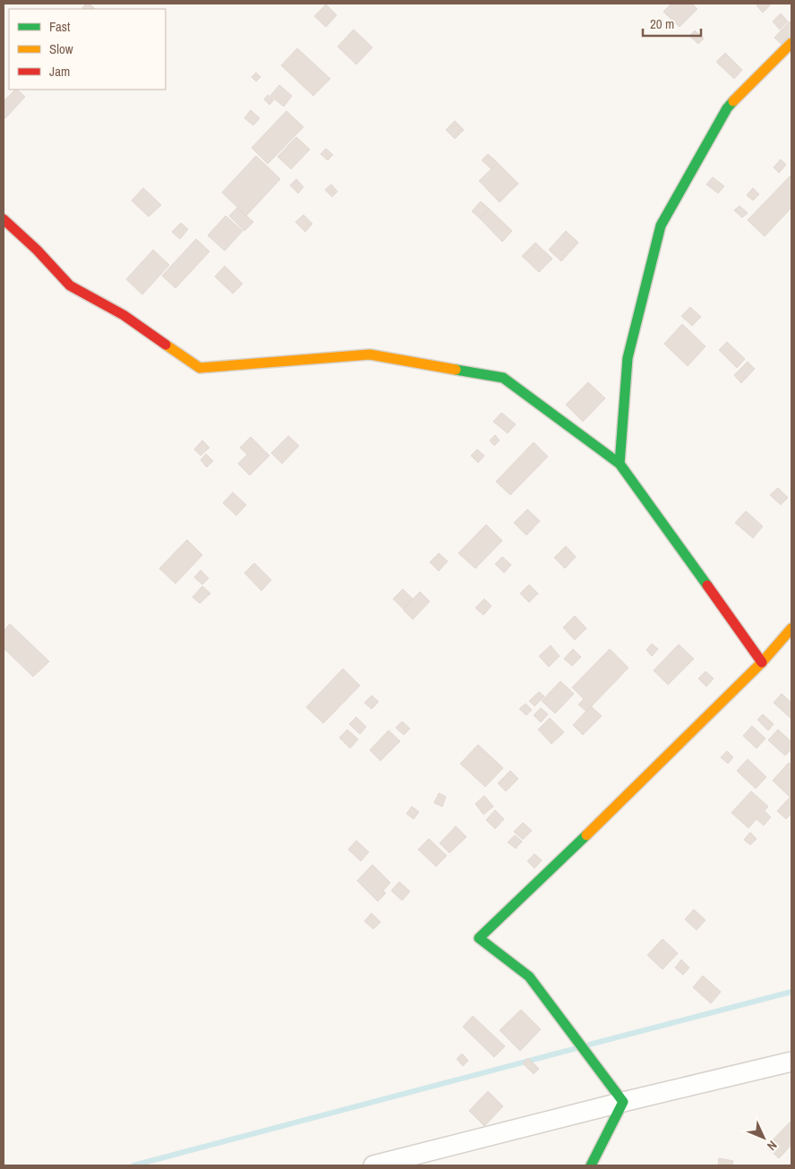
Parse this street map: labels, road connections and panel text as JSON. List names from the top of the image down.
{
  "legend": ["Fast", "Slow", "Jam"],
  "scale_bar": "20 m",
  "north": "bottom right"
}
